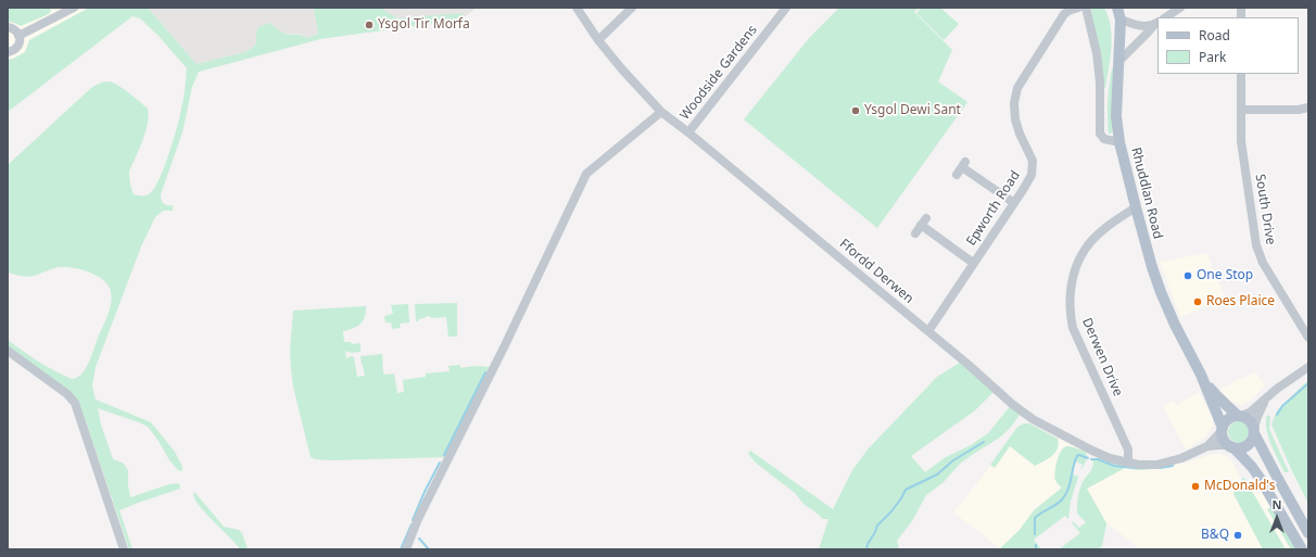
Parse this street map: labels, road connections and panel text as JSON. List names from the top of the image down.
{
  "streets": {
    "main road": ["Rhuddlan Road"],
    "street": [
      "Woodside Gardens",
      "Epworth Road",
      "South Drive",
      "Ffordd Derwen",
      "Derwen Drive"
    ]
  },
  "crossings": [
    ["Woodside Gardens", "Ffordd Derwen"],
    ["Rhuddlan Road", "Derwen Drive"],
    ["Epworth Road", "Ffordd Derwen"],
    ["Ffordd Derwen", "Derwen Drive"]
  ],
  "places": [
    "Ysgol Tir Morfa",
    "Ysgol Dewi Sant",
    "One Stop",
    "Roes Plaice",
    "McDonald's",
    "B&Q"
  ],
  "legend": ["Road", "Park"],
  "north": "top"
}
